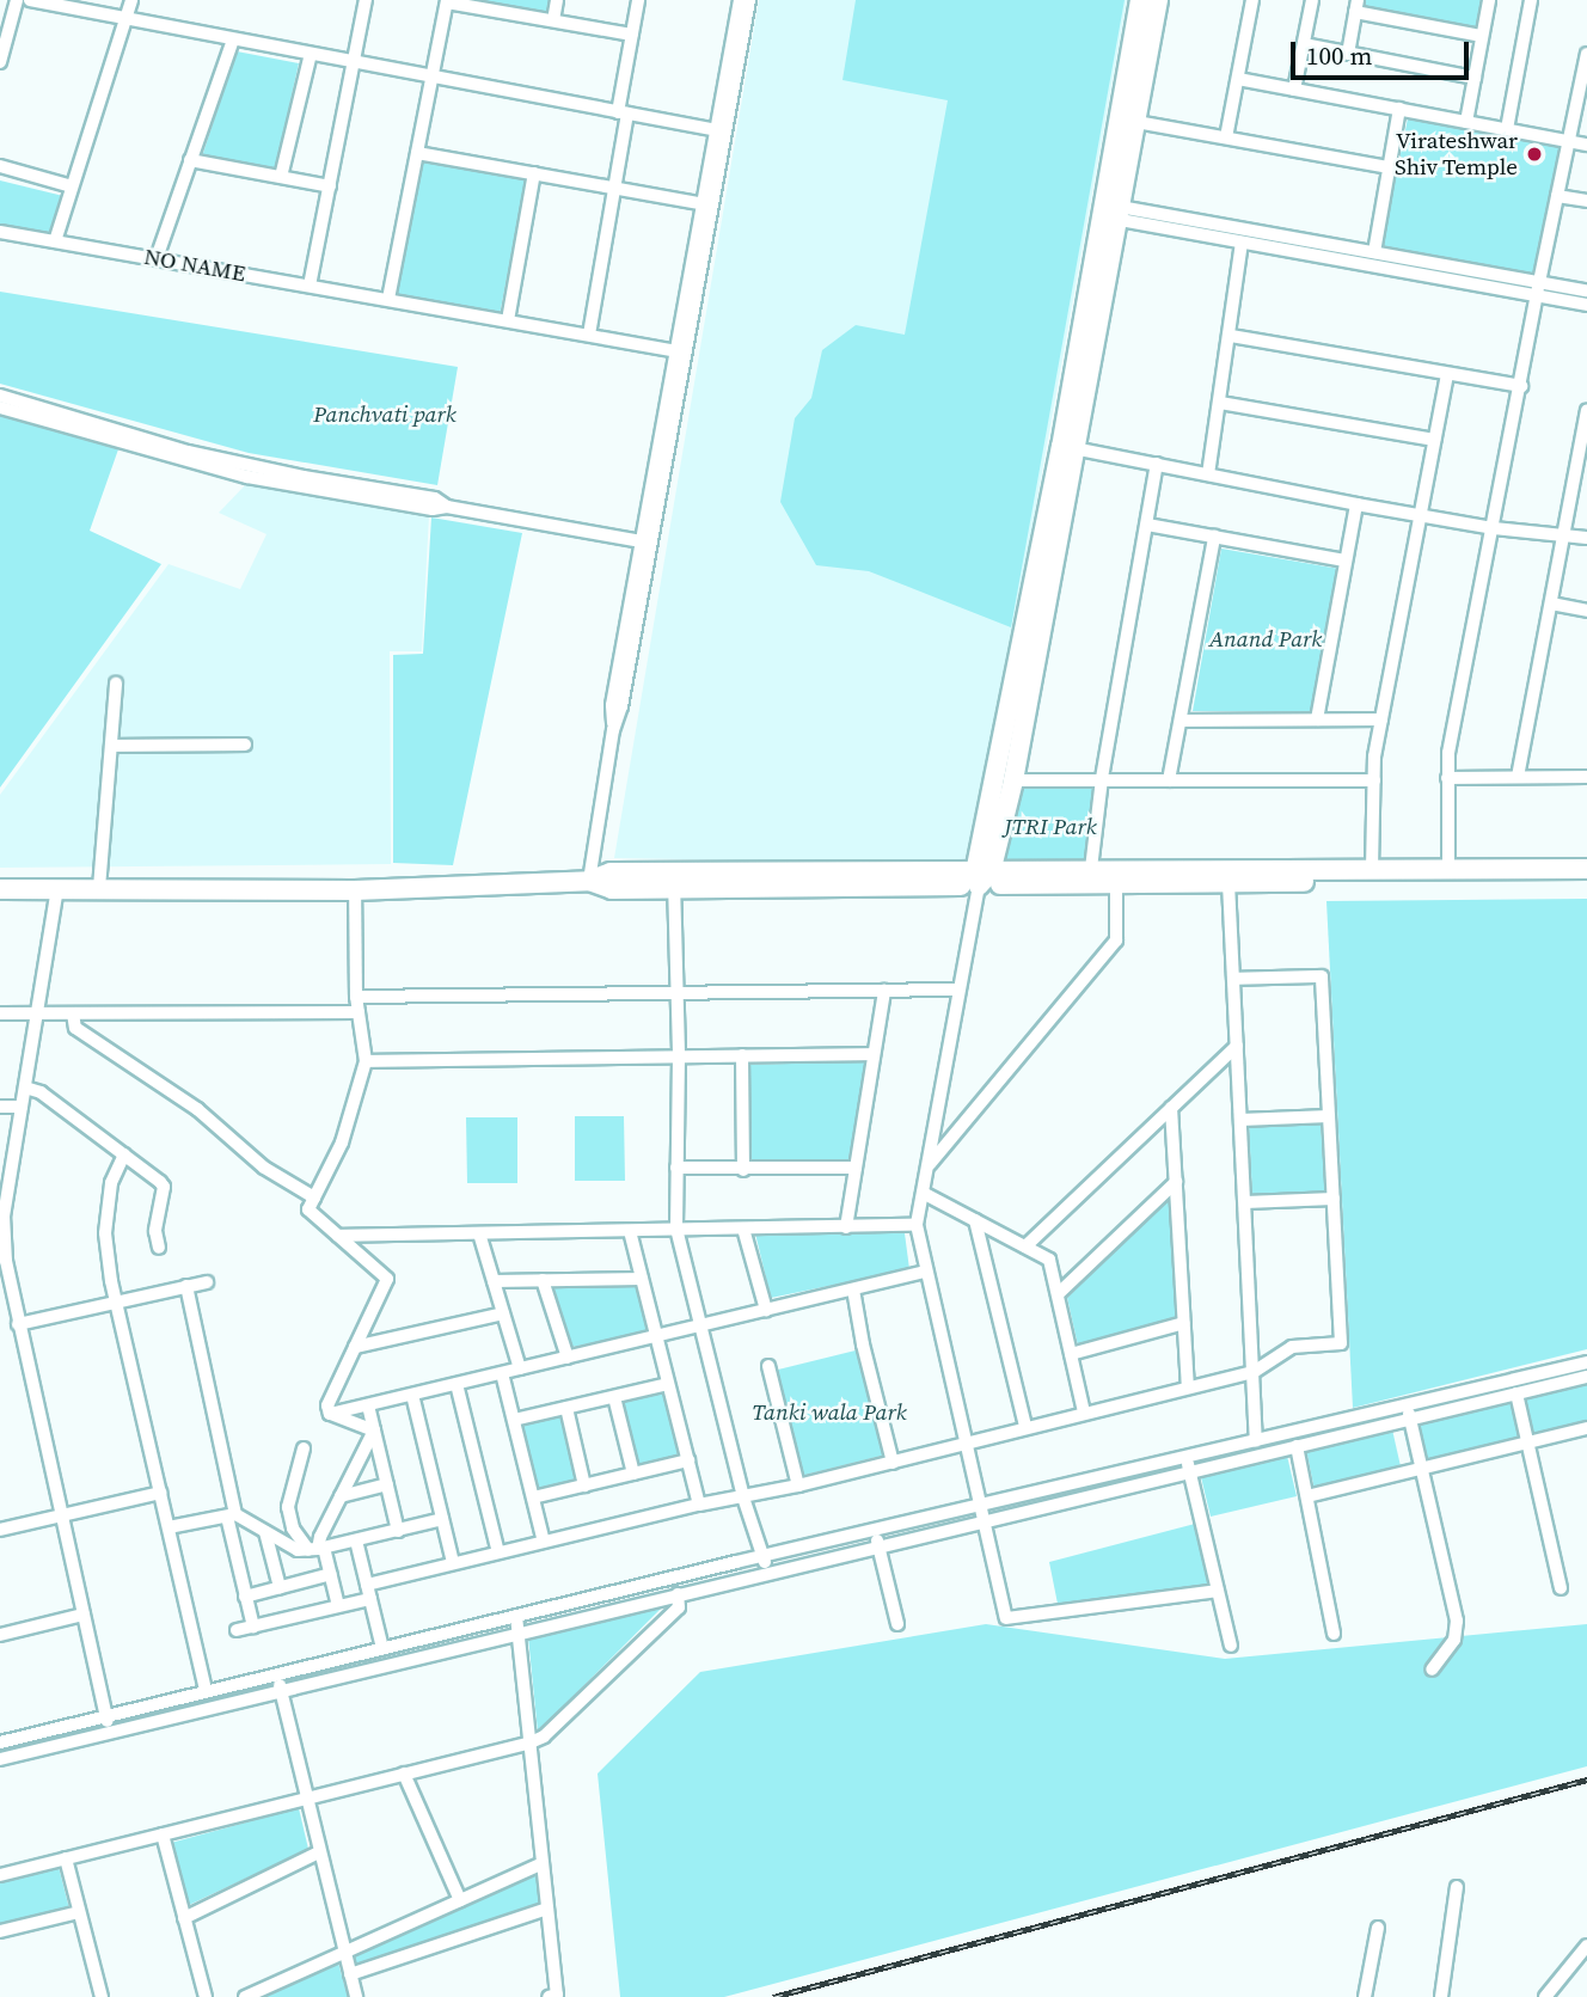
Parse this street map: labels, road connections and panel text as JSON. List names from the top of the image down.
{
  "streets": {
    "street": ["NO NAME"]
  },
  "parks": [
    "Panchvati park",
    "Anand Park",
    "JTRI Park",
    "Tanki wala Park"
  ],
  "places": ["Virateshwar Shiv Temple"],
  "scale_bar": "100 m"
}
